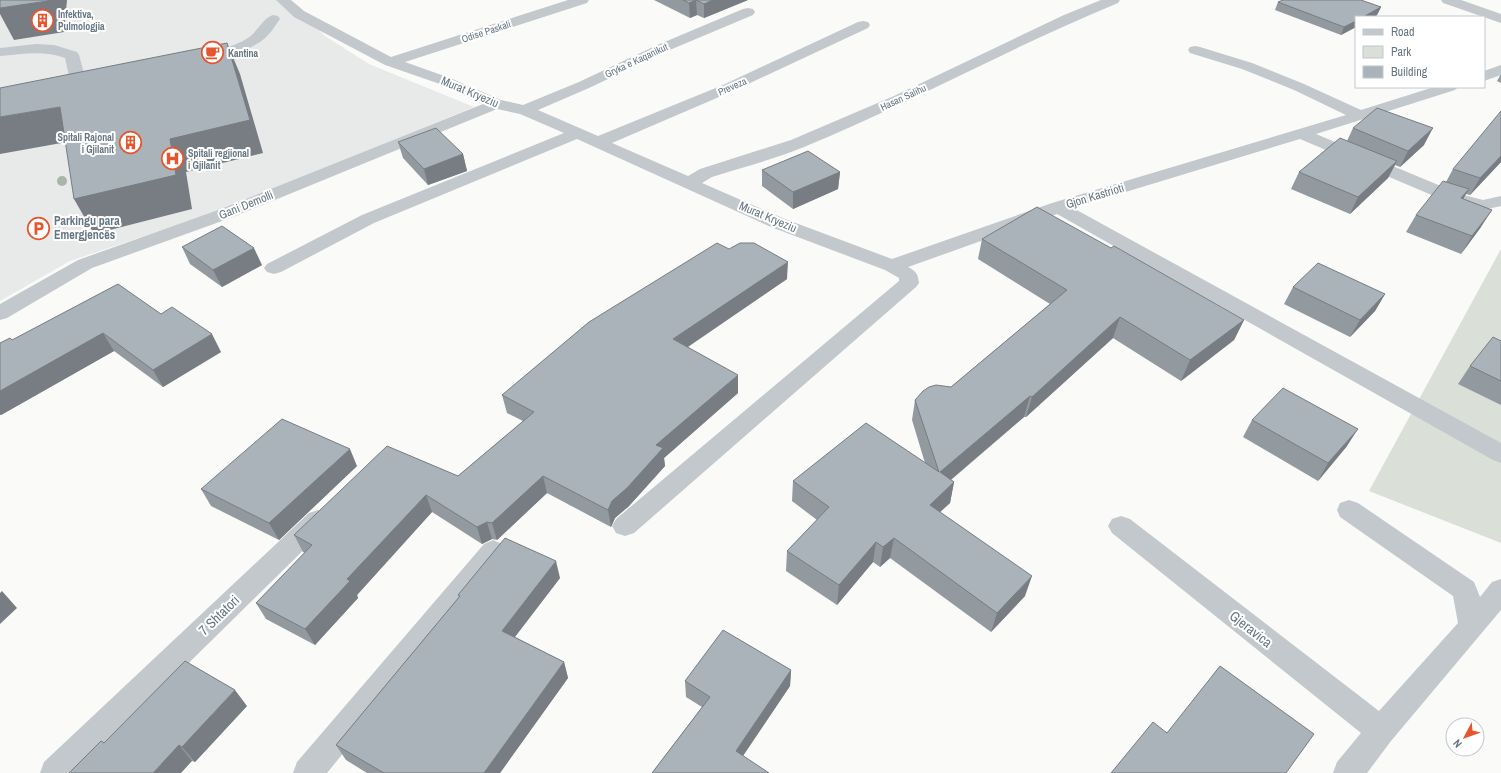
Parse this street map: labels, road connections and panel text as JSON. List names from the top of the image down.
{
  "streets": {
    "street": [
      "Odise Paskali",
      "Gryka e Kaqanikut",
      "Preveza",
      "Murat Kryeziu",
      "Hasan Salihu",
      "Gjon Kastrioti",
      "Gani Demolli",
      "7 Shtatori",
      "Gjeravica"
    ]
  },
  "crossings": [
    ["Odise Paskali", "Murat Kryeziu"],
    ["Gryka e Kaqanikut", "Murat Kryeziu"],
    ["Preveza", "Murat Kryeziu"],
    ["Murat Kryeziu", "Hasan Salihu"],
    ["Murat Kryeziu", "Gjon Kastrioti"],
    ["Murat Kryeziu", "Gani Demolli"]
  ],
  "places": {
    "building": ["Infektiva, Pulmologjia", "Spitali Rajonal i Gjilanit"],
    "cafe": ["Kantina"],
    "hospital": ["Spitali regjional i Gjilanit"],
    "parking": ["Parkingu para Emergjencës"]
  },
  "legend": ["Road", "Park", "Building"],
  "north": "bottom left"
}
